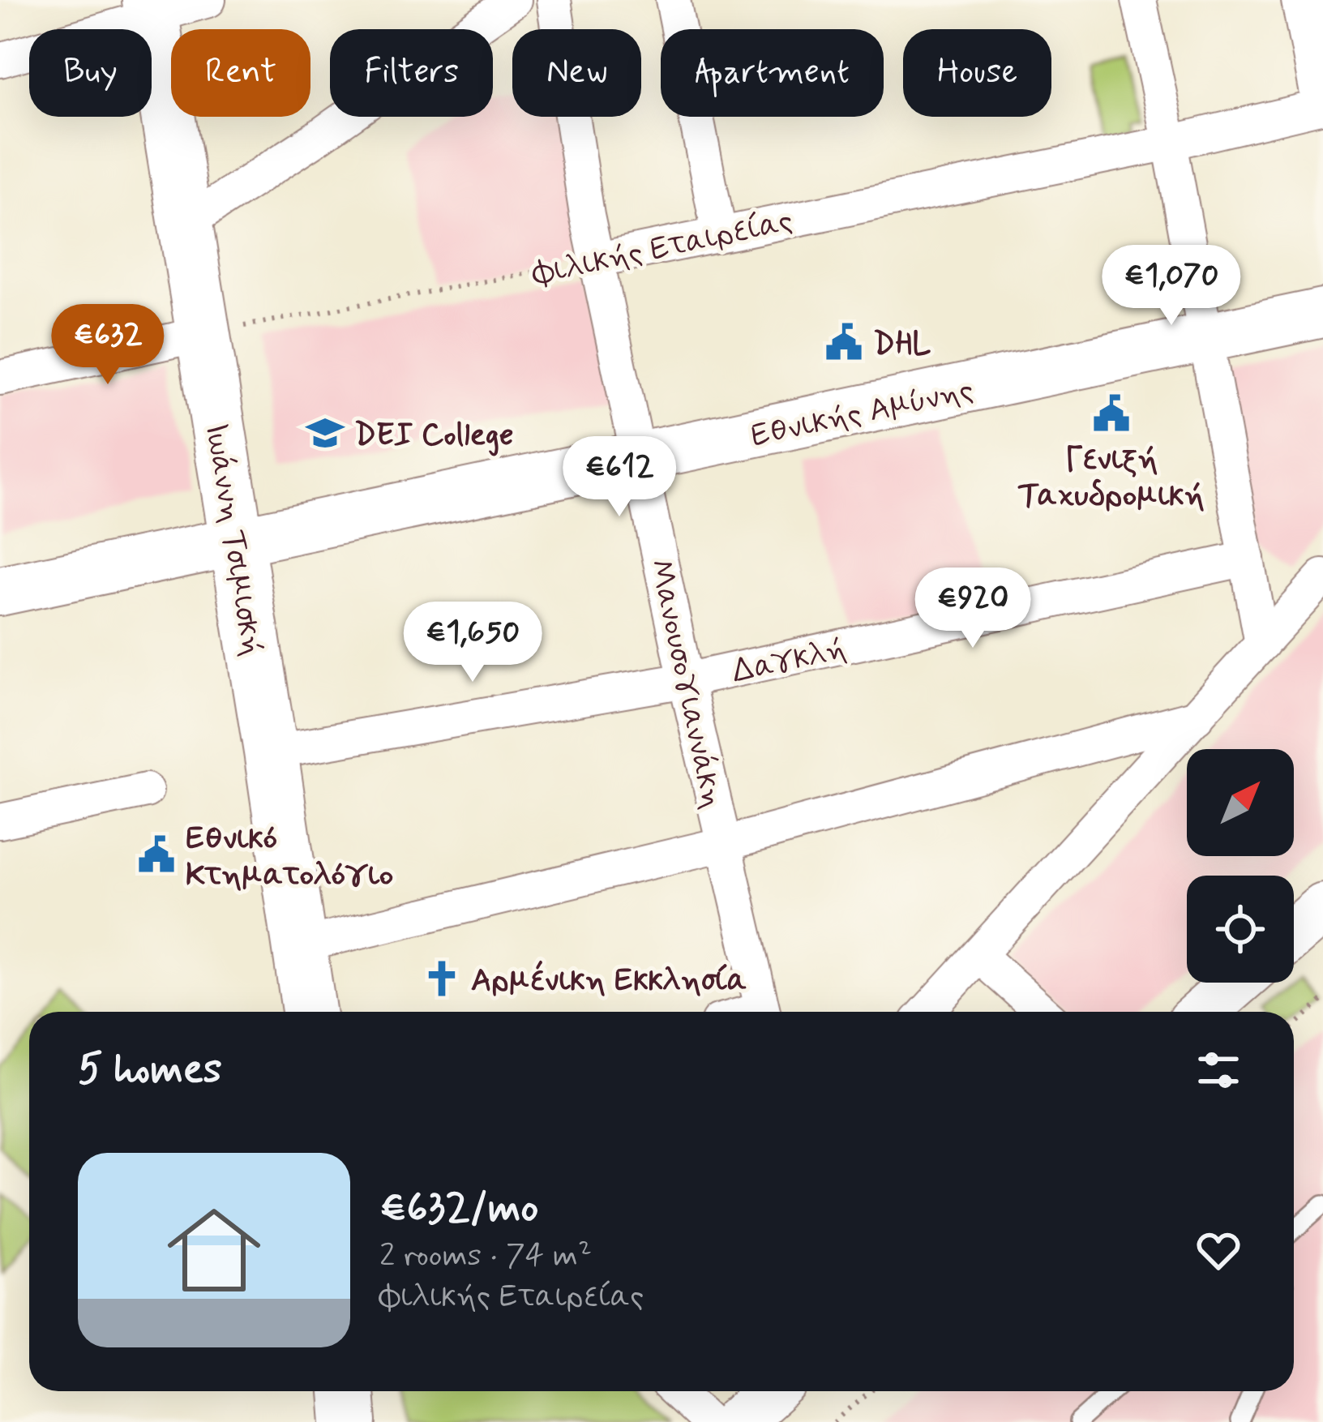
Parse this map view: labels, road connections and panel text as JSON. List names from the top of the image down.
{
  "streets": {
    "main road": ["Εθνικής Αμύνης", "Ιωάννη Τσιμισκή"],
    "street": ["Φιλικής Εταιρείας", "Δαγκλή", "Μανουσογιαννάκη"]
  },
  "crossings": [
    ["Φιλικής Εταιρείας", "Ιωάννη Τσιμισκή"],
    ["Φιλικής Εταιρείας", "Μανουσογιαννάκη"],
    ["Εθνικής Αμύνης", "Ιωάννη Τσιμισκή"],
    ["Εθνικής Αμύνης", "Μανουσογιαννάκη"],
    ["Ιωάννη Τσιμισκή", "Δαγκλή"],
    ["Δαγκλή", "Μανουσογιαννάκη"]
  ],
  "places": {
    "public building": ["DHL", "Γενιξή Ταχυδρομική", "Εθνικό Κτηματολόγιο"],
    "school or university": ["DEI College"],
    "church": ["Αρμένικη Εκκλησία"]
  },
  "north": "top right",
  "page": {
    "chip": [
      "Buy",
      "Rent",
      "Filters",
      "New",
      "Apartment",
      "House"
    ],
    "price": [
      "€1,070",
      "€632",
      "€612",
      "€920",
      "€1,650"
    ],
    "heading": "5 homes",
    "list": [
      {
        "name": "€632/mo",
        "note": "2 rooms · 74 m² · Φιλικής Εταιρείας"
      }
    ]
  }
}
